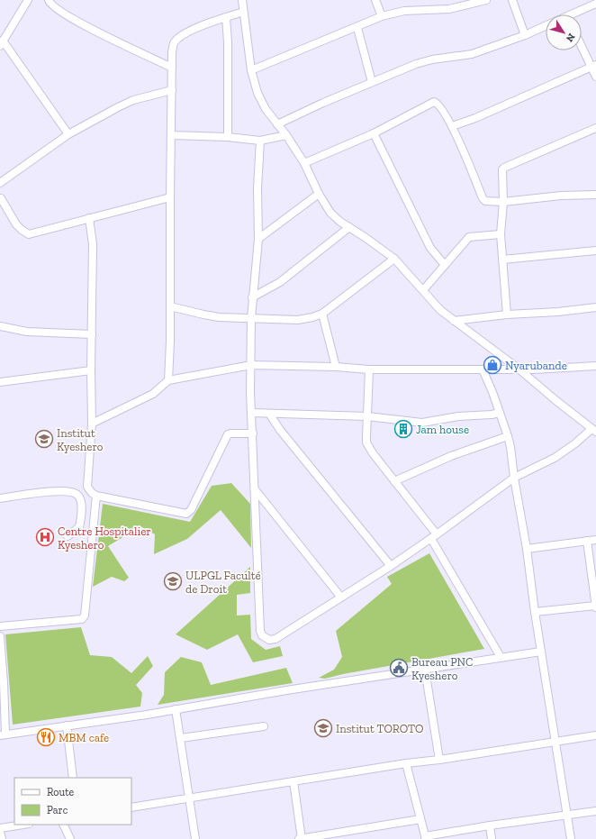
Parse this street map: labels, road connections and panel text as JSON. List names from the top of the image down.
{
  "places": {
    "shop": ["Nyarubande"],
    "building": ["Jam house"],
    "school or university": ["Institut Kyeshero", "ULPGL Faculté de Droit", "Institut TOROTO"],
    "hospital": ["Centre Hospitalier Kyeshero"],
    "public building": ["Bureau PNC Kyeshero"],
    "restaurant": ["MBM cafe"]
  },
  "legend": ["Route", "Parc"],
  "north": "bottom right"
}
